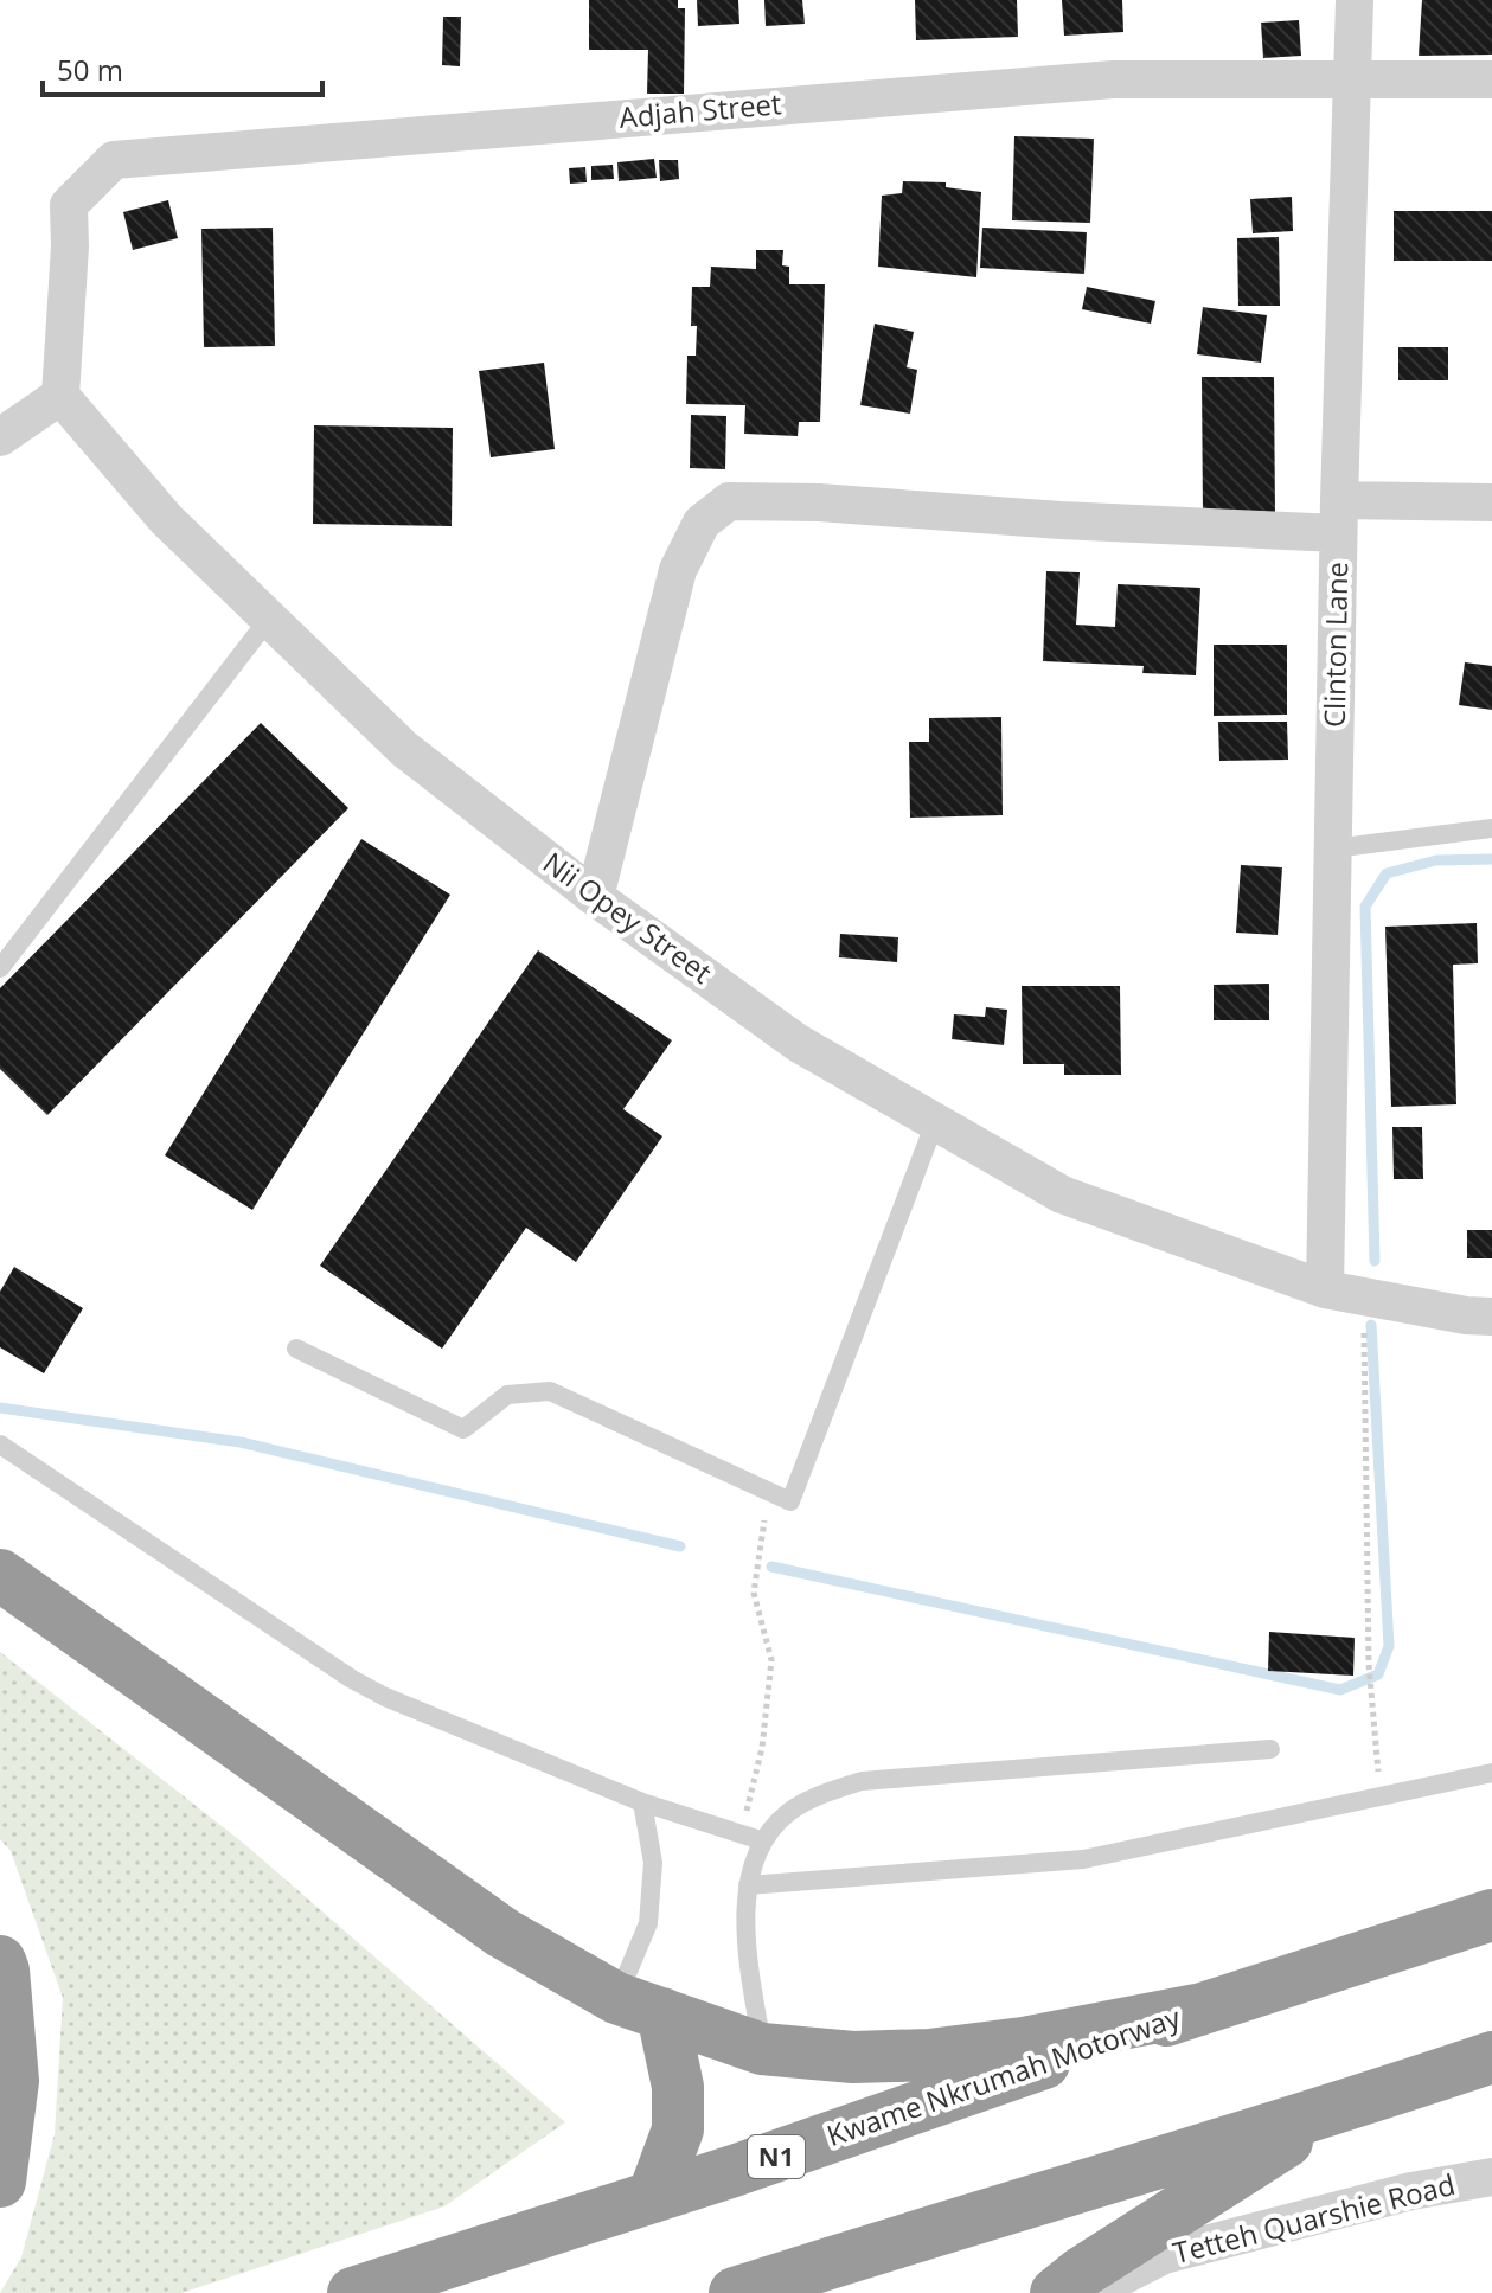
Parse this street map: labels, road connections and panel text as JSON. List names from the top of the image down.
{
  "streets": {
    "highway": ["Kwame Nkrumah Motorway", "N1"],
    "street": [
      "Adjah Street",
      "Clinton Lane",
      "Nii Opey Street",
      "Tetteh Quarshie Road"
    ]
  },
  "crossings": [
    ["Adjah Street", "Clinton Lane"],
    ["Adjah Street", "Nii Opey Street"],
    ["Clinton Lane", "Nii Opey Street"]
  ],
  "scale_bar": "50 m"
}
